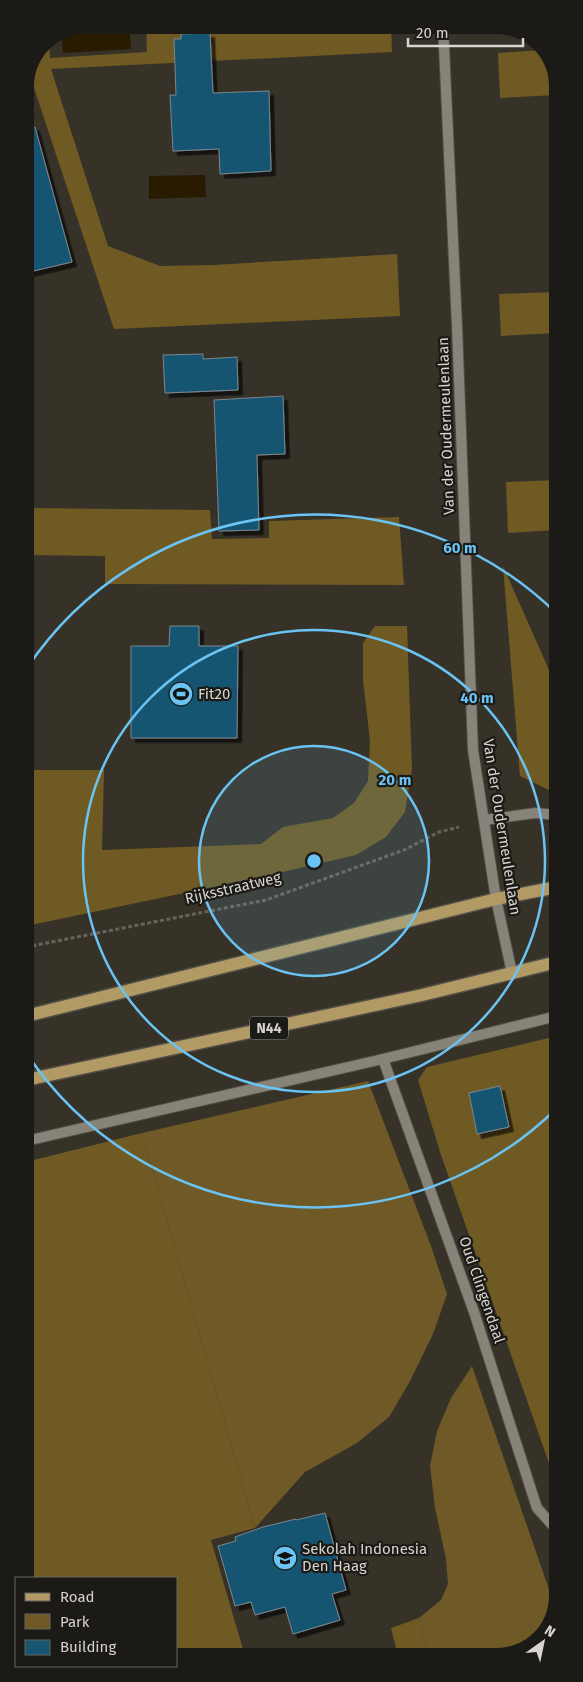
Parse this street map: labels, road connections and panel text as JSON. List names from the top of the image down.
{
  "streets": {
    "main road": ["N44"],
    "street": ["Van der Oudermeulenlaan", "Oud Clingendaal"],
    "path": ["Rijksstraatweg"]
  },
  "crossings": [
    ["Van der Oudermeulenlaan", "Rijksstraatweg"],
    ["Van der Oudermeulenlaan", "N44"]
  ],
  "places": {
    "sports": ["Fit20"],
    "school or university": ["Sekolah Indonesia Den Haag"]
  },
  "legend": ["Road", "Park", "Building"],
  "scale_bar": "20 m",
  "north": "top right",
  "rings": ["60 m", "40 m", "20 m"]
}
